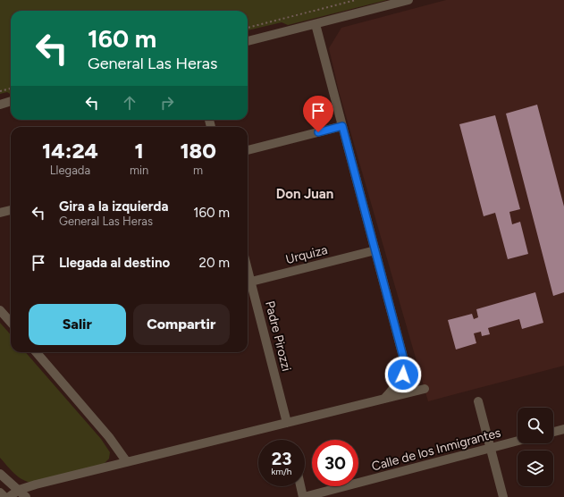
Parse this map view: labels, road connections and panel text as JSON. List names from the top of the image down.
{
  "streets": {
    "street": ["Urquiza", "Padre Pirozzi", "Calle de los Inmigrantes"]
  },
  "crossings": [
    ["Urquiza", "Padre Pirozzi"]
  ],
  "districts": ["Don Juan"],
  "page": {
    "turn": ["160 m", "General Las Heras"],
    "eta": [
      "14:24",
      "Llegada",
      "1",
      "min",
      "180",
      "m"
    ],
    "list": [
      {
        "name": "Gira a la izquierda",
        "note": "General Las Heras",
        "value": "160 m"
      },
      {
        "name": "Llegada al destino",
        "value": "20 m"
      }
    ],
    "buttons": ["Salir", "Compartir"],
    "speed": "23 km/h",
    "limit": "30"
  }
}
